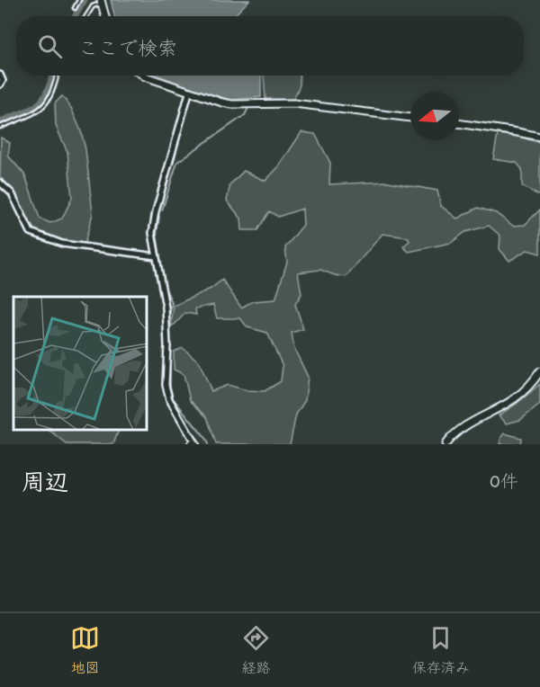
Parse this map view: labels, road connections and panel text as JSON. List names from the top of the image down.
{
  "north": "left",
  "page": {
    "search": "ここで検索",
    "heading": ["周辺", "0件"],
    "nav": ["地図", "経路", "保存済み"]
  }
}
